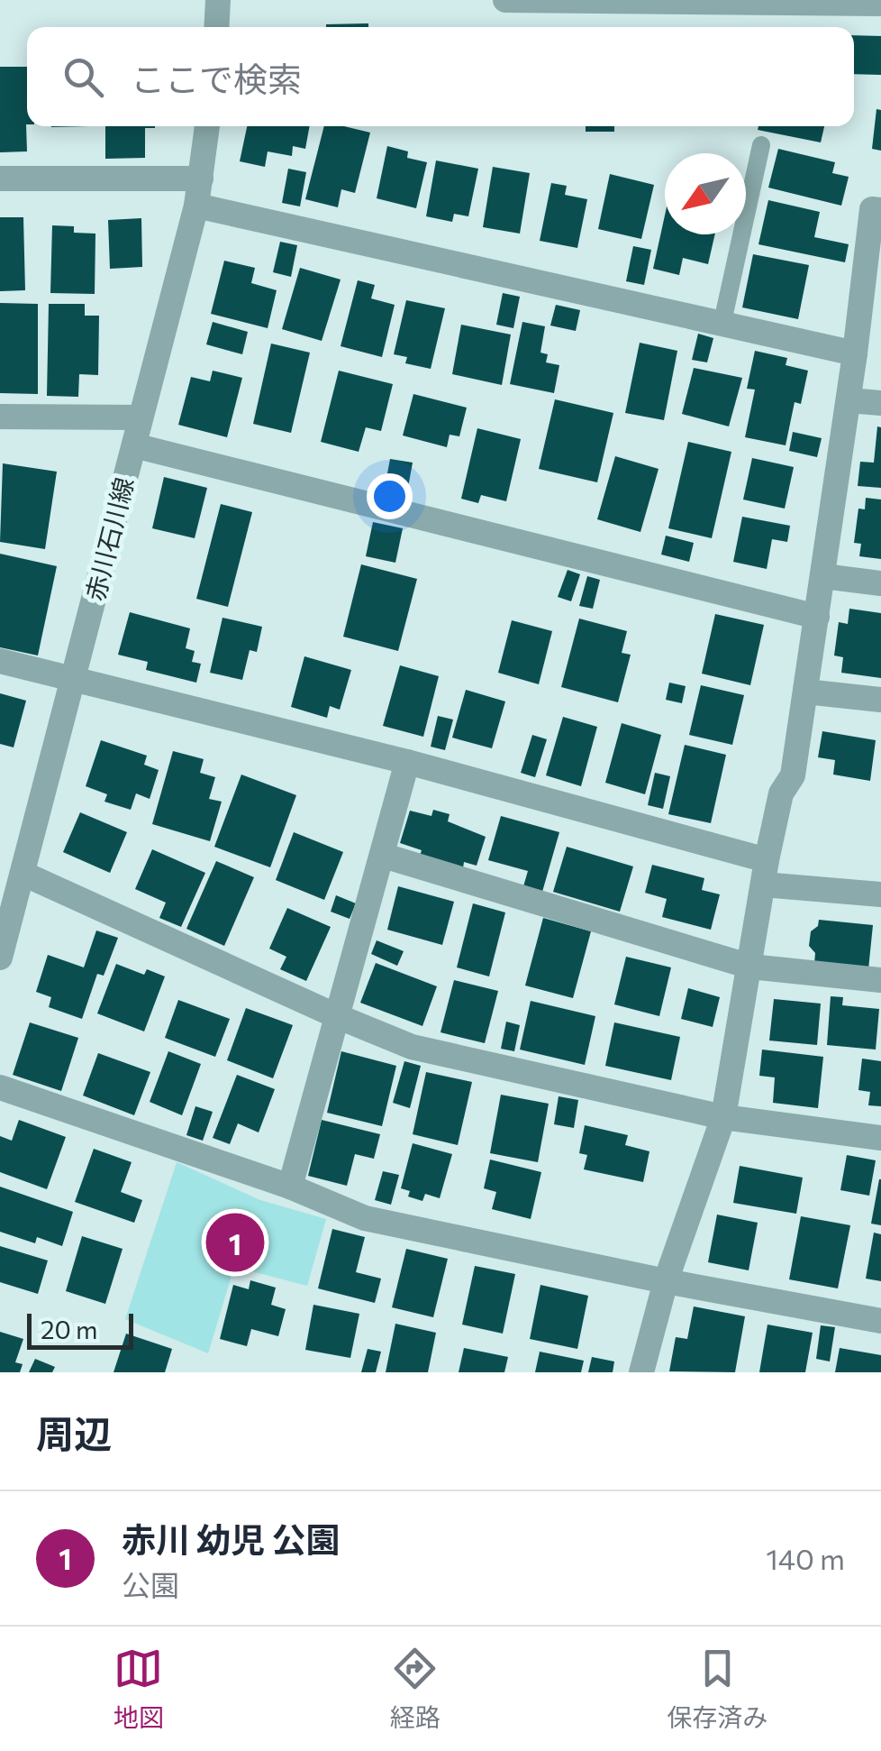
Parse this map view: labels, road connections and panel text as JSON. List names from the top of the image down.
{
  "streets": {
    "street": ["赤川石川線"]
  },
  "scale_bar": "20 m",
  "north": "bottom left",
  "page": {
    "search": "ここで検索",
    "pins": "1",
    "scale": "20 m",
    "heading": "周辺",
    "list": [
      {
        "mark": "1",
        "name": "赤川 幼児 公園",
        "note": "公園",
        "value": "140 m"
      }
    ],
    "nav": ["地図", "経路", "保存済み"]
  }
}
